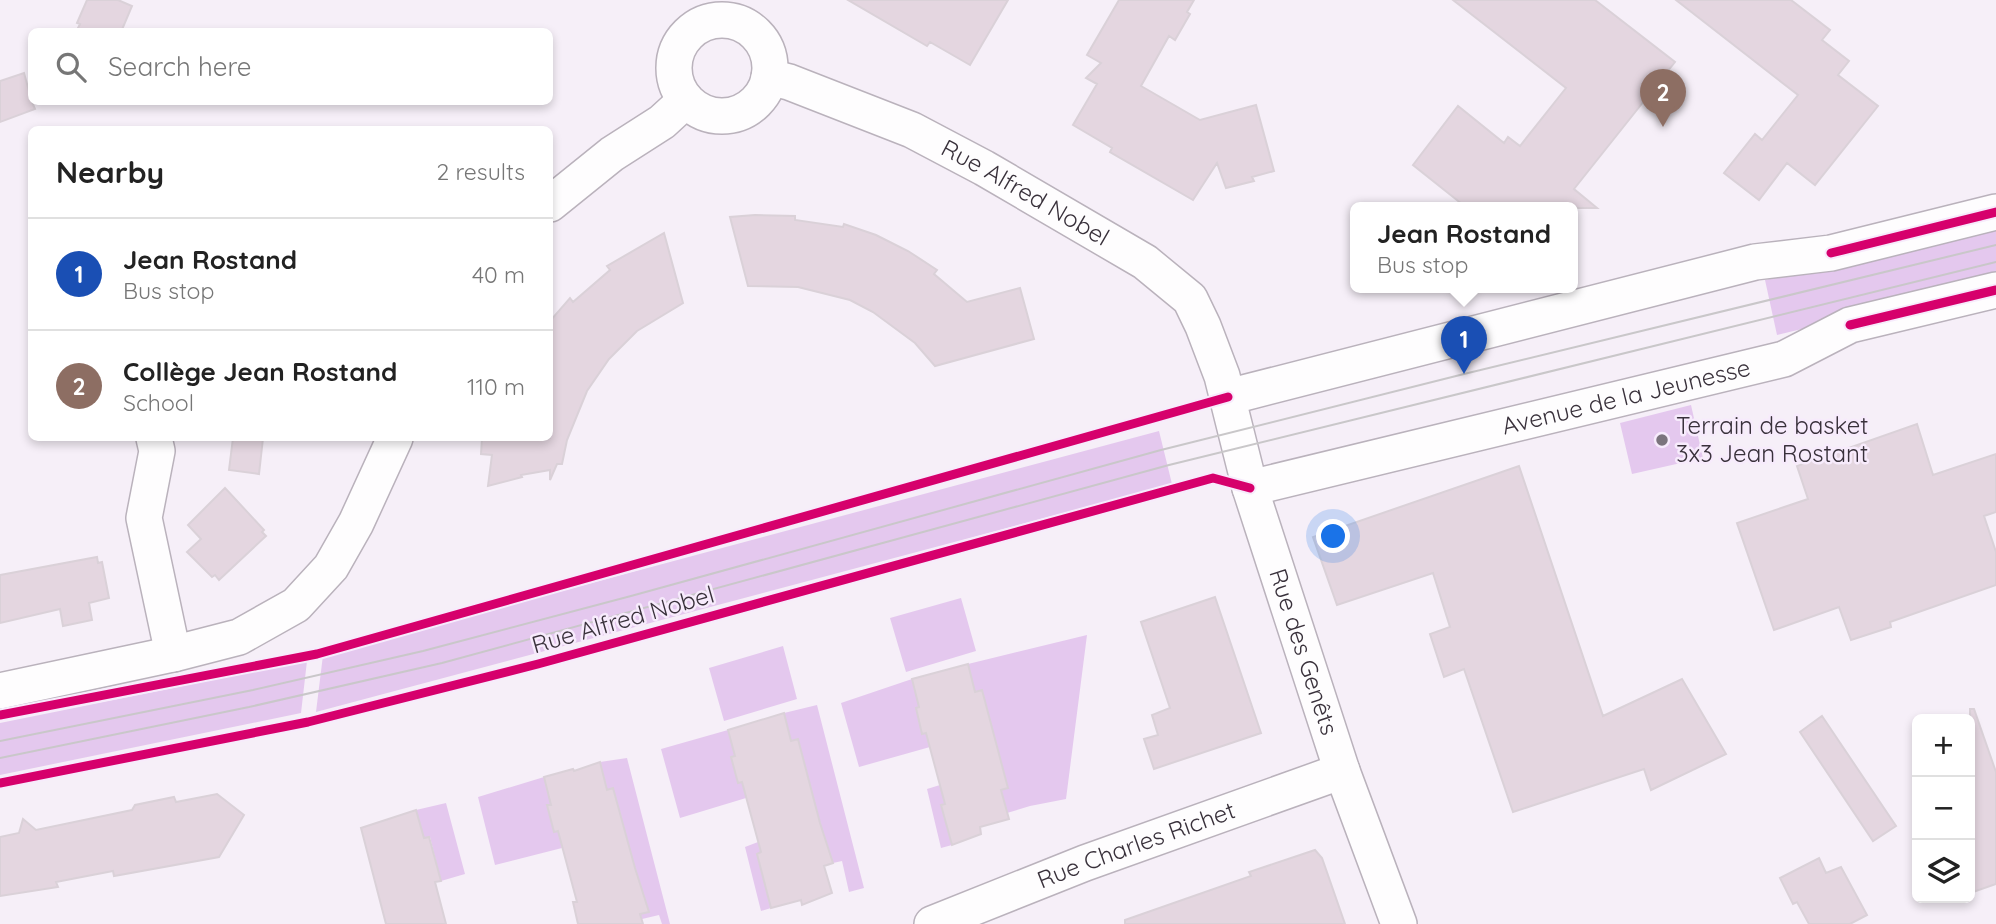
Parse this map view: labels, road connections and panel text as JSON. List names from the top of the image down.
{
  "streets": {
    "street": [
      "Rue Alfred Nobel",
      "Avenue de la Jeunesse",
      "Rue des Genêts",
      "Rue Charles Richet"
    ]
  },
  "crossings": [
    ["Rue Alfred Nobel", "Rue des Genêts"],
    ["Avenue de la Jeunesse", "Rue des Genêts"],
    ["Rue des Genêts", "Rue Charles Richet"]
  ],
  "places": ["Terrain de basket 3x3 Jean Rostant"],
  "page": {
    "search": "Search here",
    "pins": ["2", "1"],
    "heading": ["Nearby", "2 results"],
    "popup": ["Jean Rostand", "Bus stop"],
    "list": [
      {
        "mark": "1",
        "name": "Jean Rostand",
        "note": "Bus stop",
        "value": "40 m"
      },
      {
        "mark": "2",
        "name": "Collège Jean Rostand",
        "note": "School",
        "value": "110 m"
      }
    ],
    "map_buttons": ["+", "−"]
  }
}
